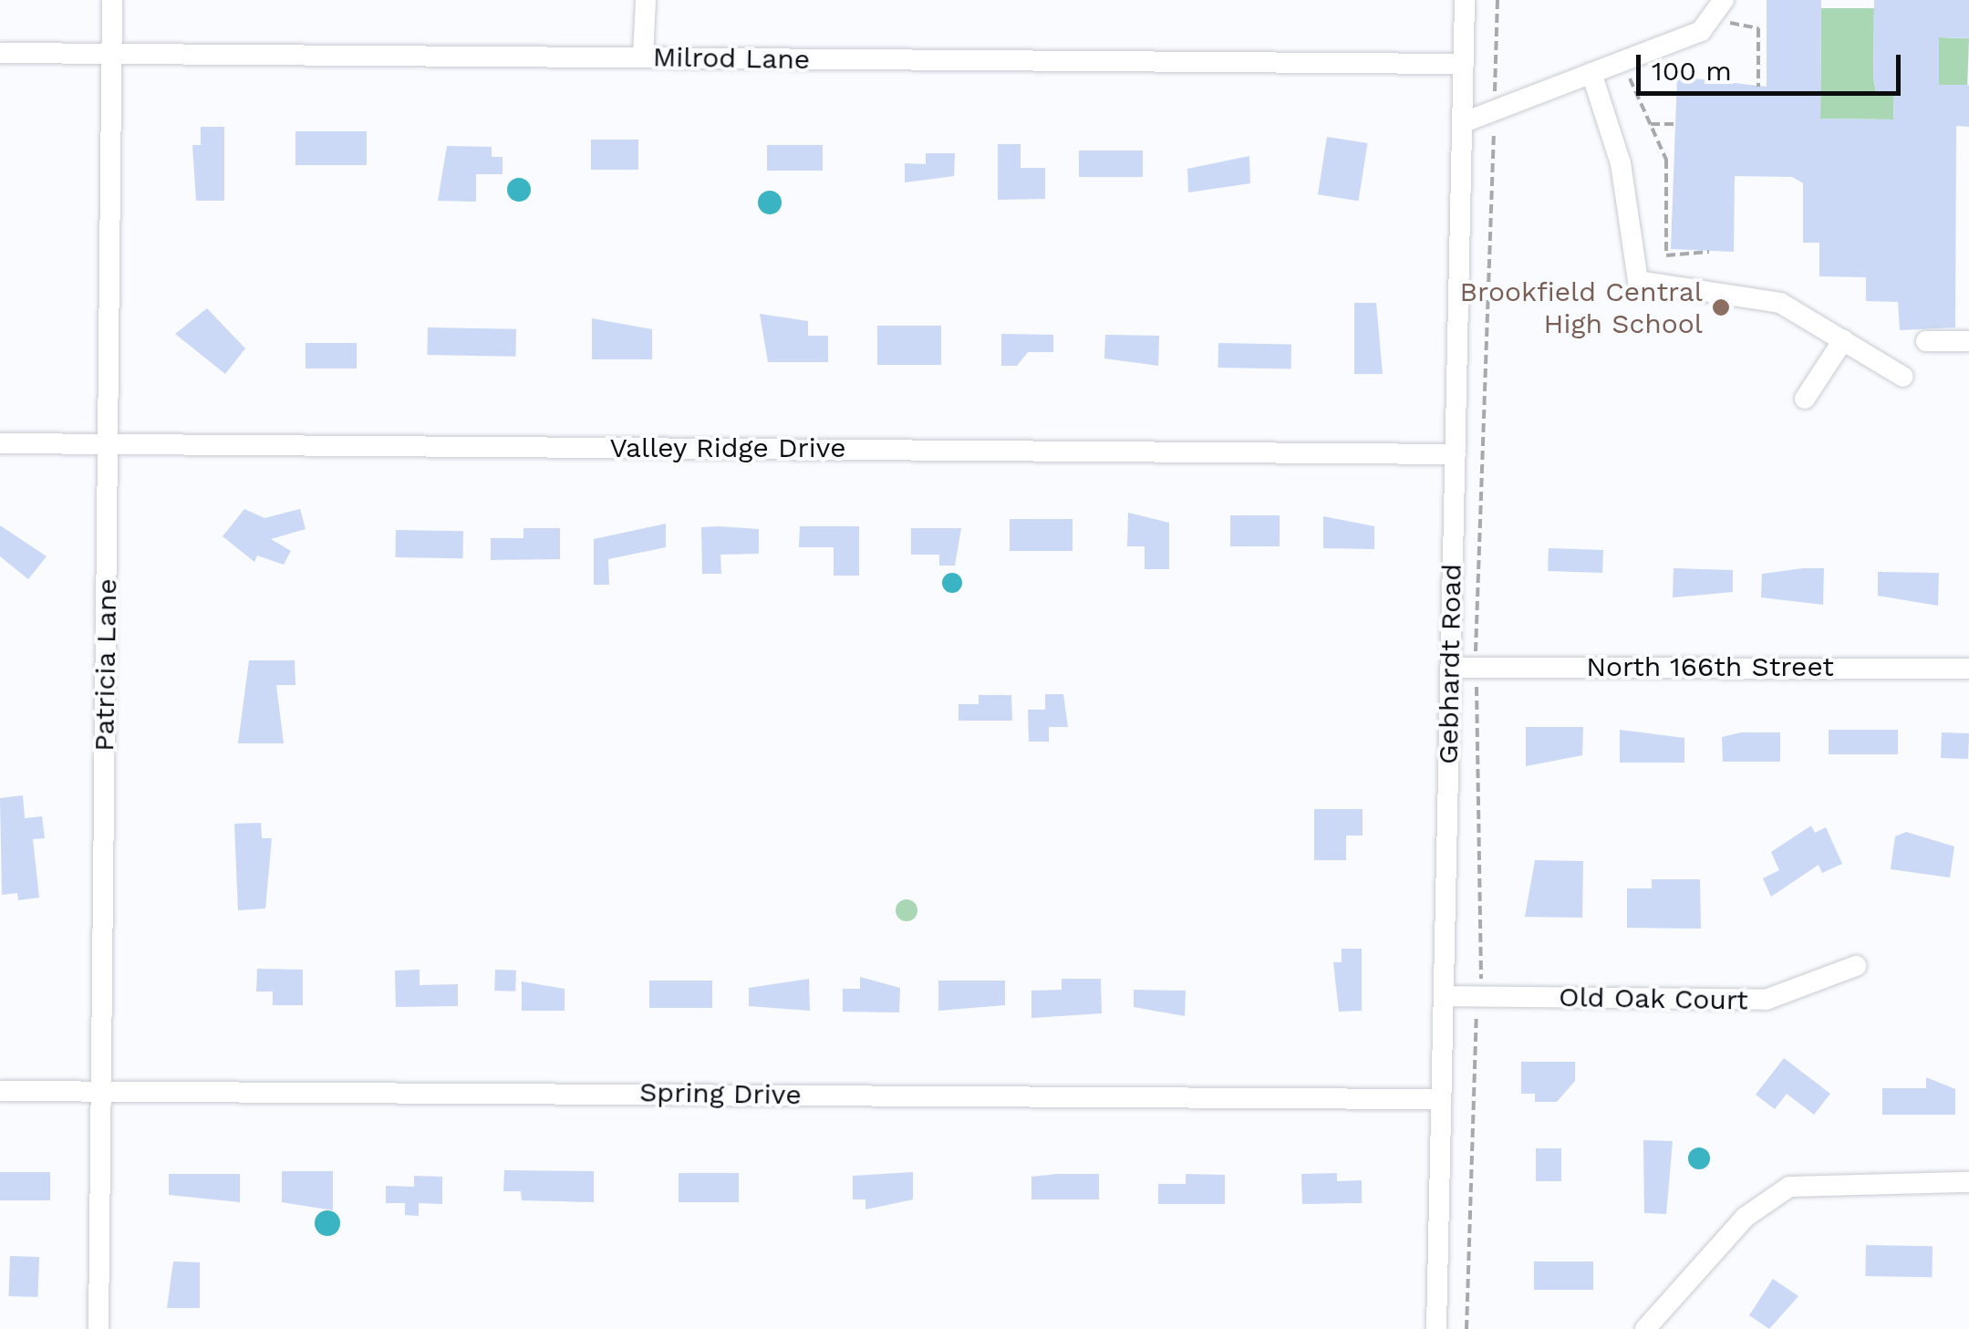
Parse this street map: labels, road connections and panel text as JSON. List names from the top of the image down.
{
  "streets": {
    "street": [
      "Milrod Lane",
      "Valley Ridge Drive",
      "Gebhardt Road",
      "Patricia Lane",
      "North 166th Street",
      "Old Oak Court",
      "Spring Drive"
    ]
  },
  "crossings": [
    ["Milrod Lane", "Gebhardt Road"],
    ["Milrod Lane", "Patricia Lane"],
    ["Valley Ridge Drive", "Gebhardt Road"],
    ["Valley Ridge Drive", "Patricia Lane"],
    ["Gebhardt Road", "North 166th Street"],
    ["Gebhardt Road", "Old Oak Court"],
    ["Gebhardt Road", "Spring Drive"],
    ["Patricia Lane", "Spring Drive"]
  ],
  "places": ["Brookfield Central High School"],
  "scale_bar": "100 m"
}
